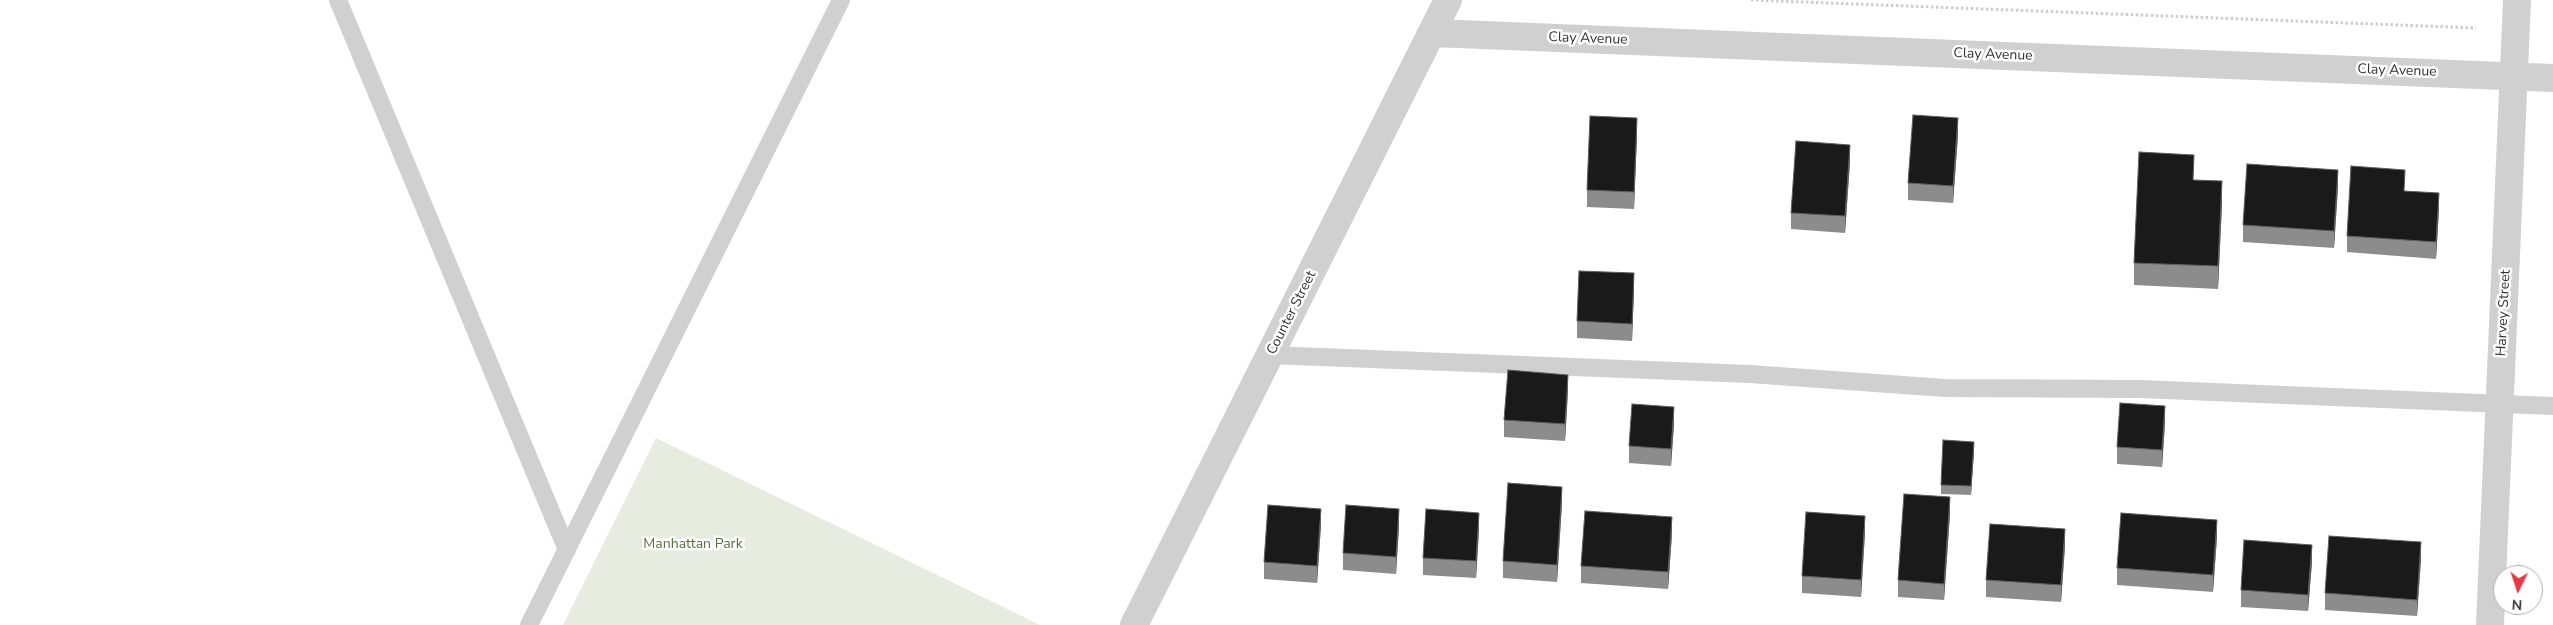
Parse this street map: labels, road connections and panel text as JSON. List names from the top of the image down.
{
  "streets": {
    "street": ["Clay Avenue", "Counter Street", "Harvey Street"]
  },
  "crossings": [
    ["Clay Avenue", "Counter Street"],
    ["Clay Avenue", "Harvey Street"]
  ],
  "parks": ["Manhattan Park"],
  "north": "bottom"
}
